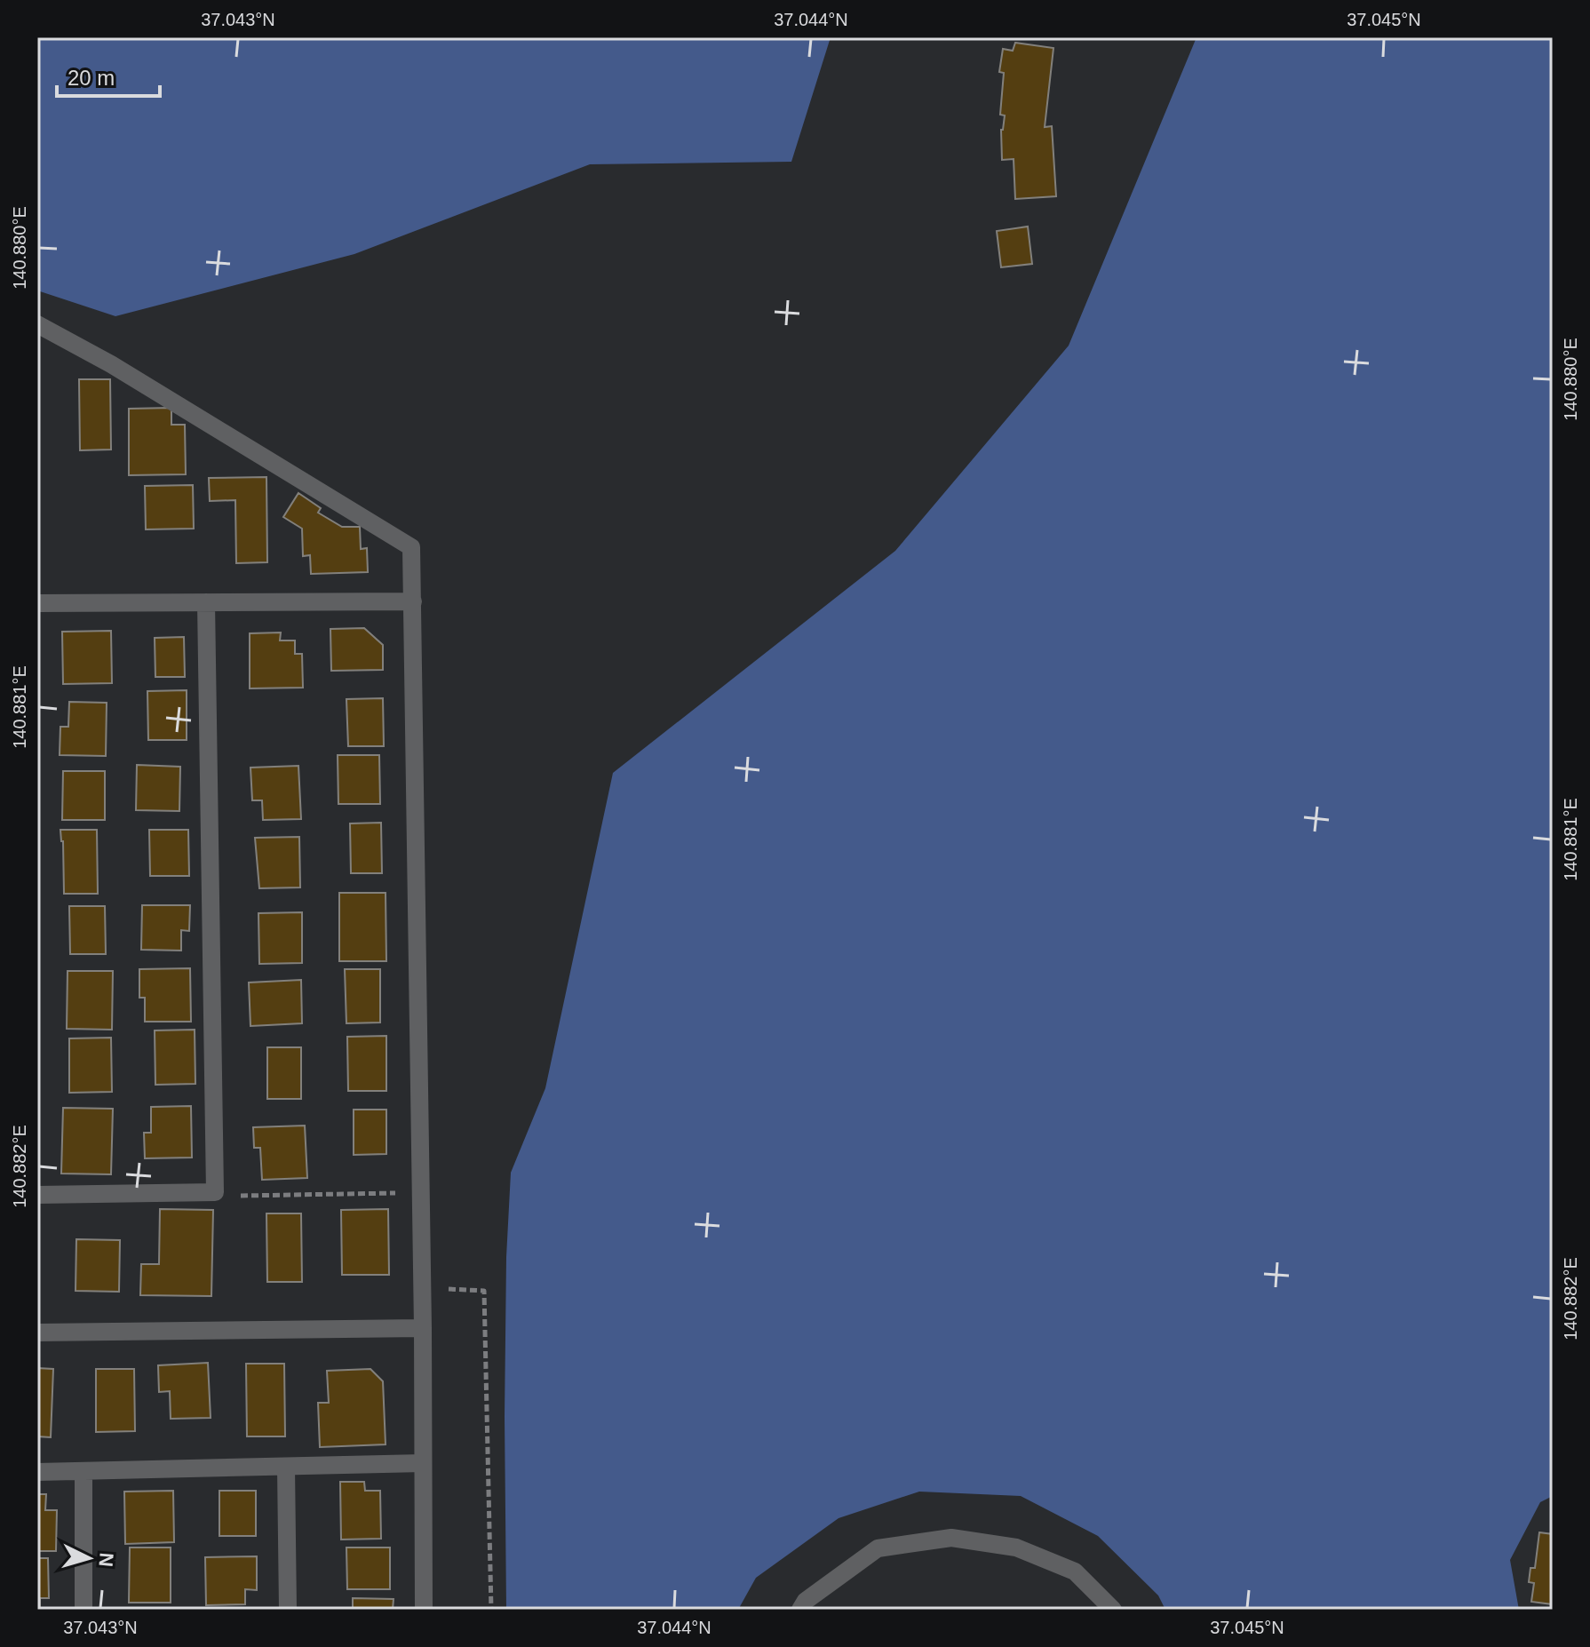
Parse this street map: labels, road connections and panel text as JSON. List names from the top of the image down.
{
  "scale_bar": "20 m",
  "north": "right",
  "coordinates": [
    "37.043°N",
    "37.044°N",
    "37.045°N",
    "140.880°E",
    "140.881°E",
    "140.882°E"
  ]
}
